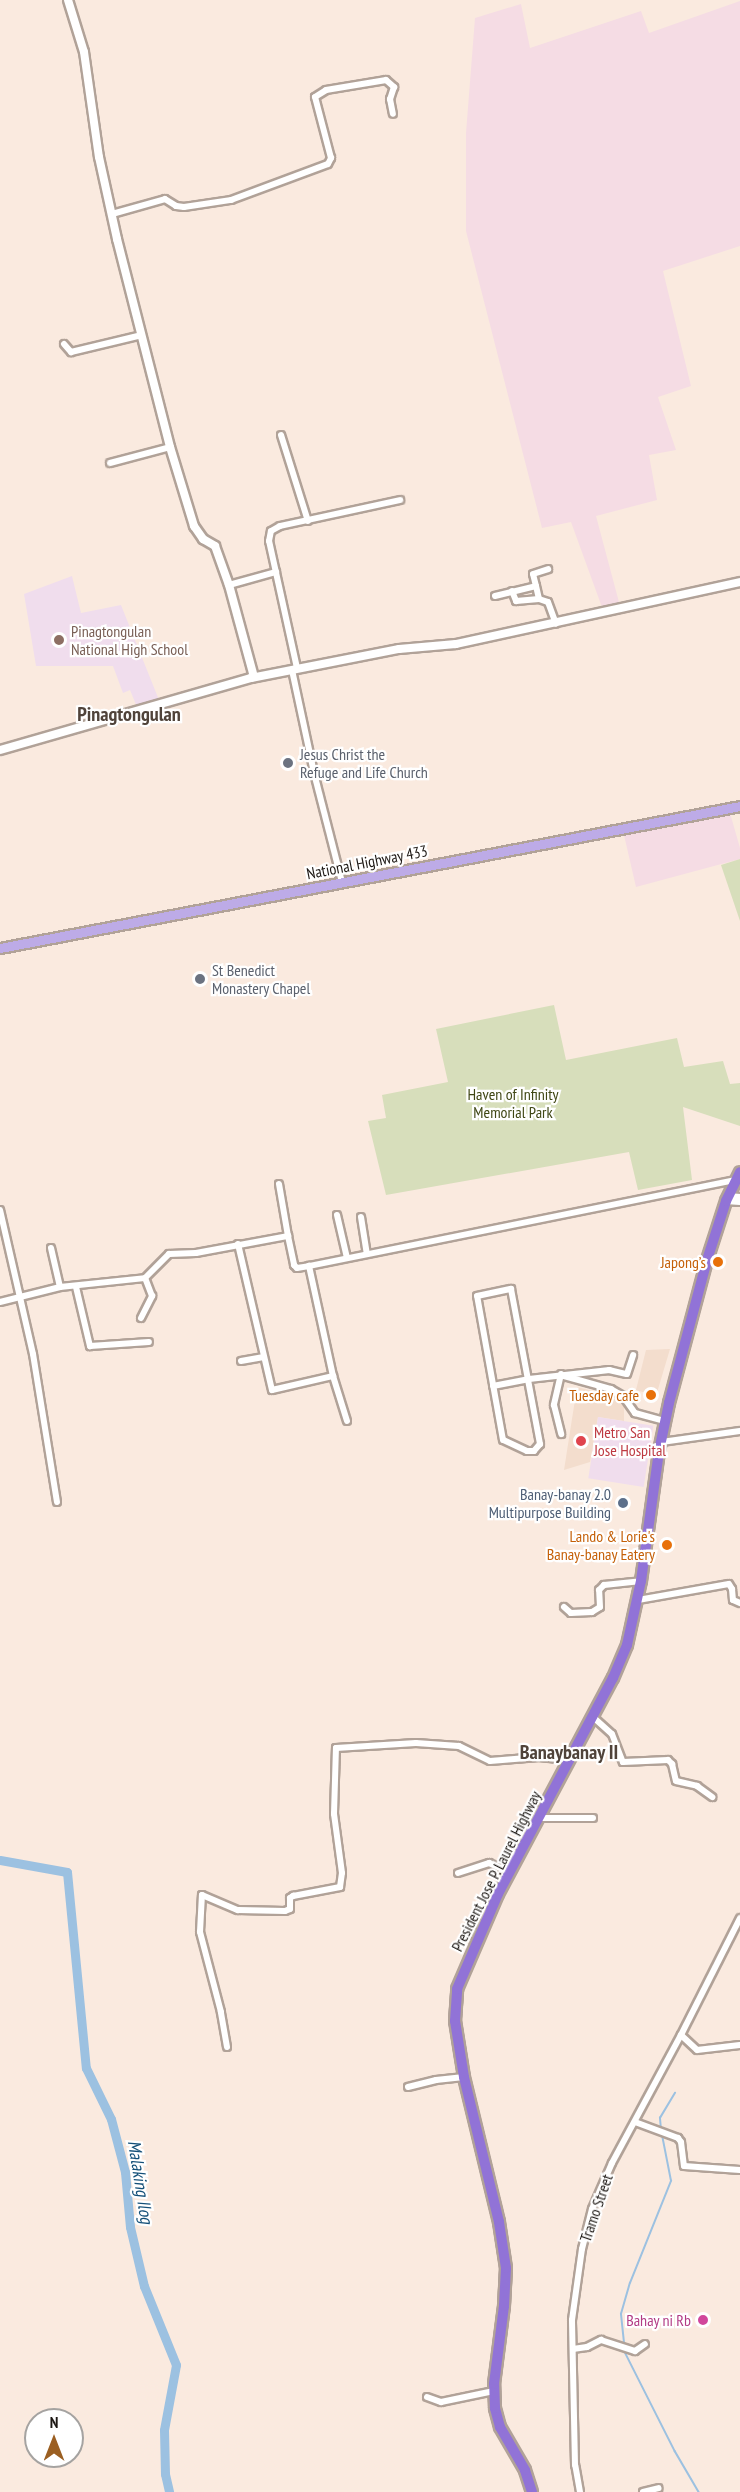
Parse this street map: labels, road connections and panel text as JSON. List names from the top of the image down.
{
  "streets": {
    "highway": ["President Jose P. Laurel Highway"],
    "main road": ["National Highway 433"],
    "street": ["Tramo Street"]
  },
  "districts": ["Pinagtongulan", "Banaybanay II"],
  "water": ["Malaking Ilog"],
  "parks": ["Haven of Infinity Memorial Park"],
  "places": [
    "Pinagtongulan National High School",
    "Jesus Christ the Refuge and Life Church",
    "St Benedict Monastery Chapel",
    "Japong’s",
    "Tuesday cafe",
    "Metro San Jose Hospital",
    "Banay-banay 2.0 Multipurpose Building",
    "Lando & Lorie's Banay-banay Eatery",
    "Bahay ni Rb"
  ],
  "north": "top"
}
